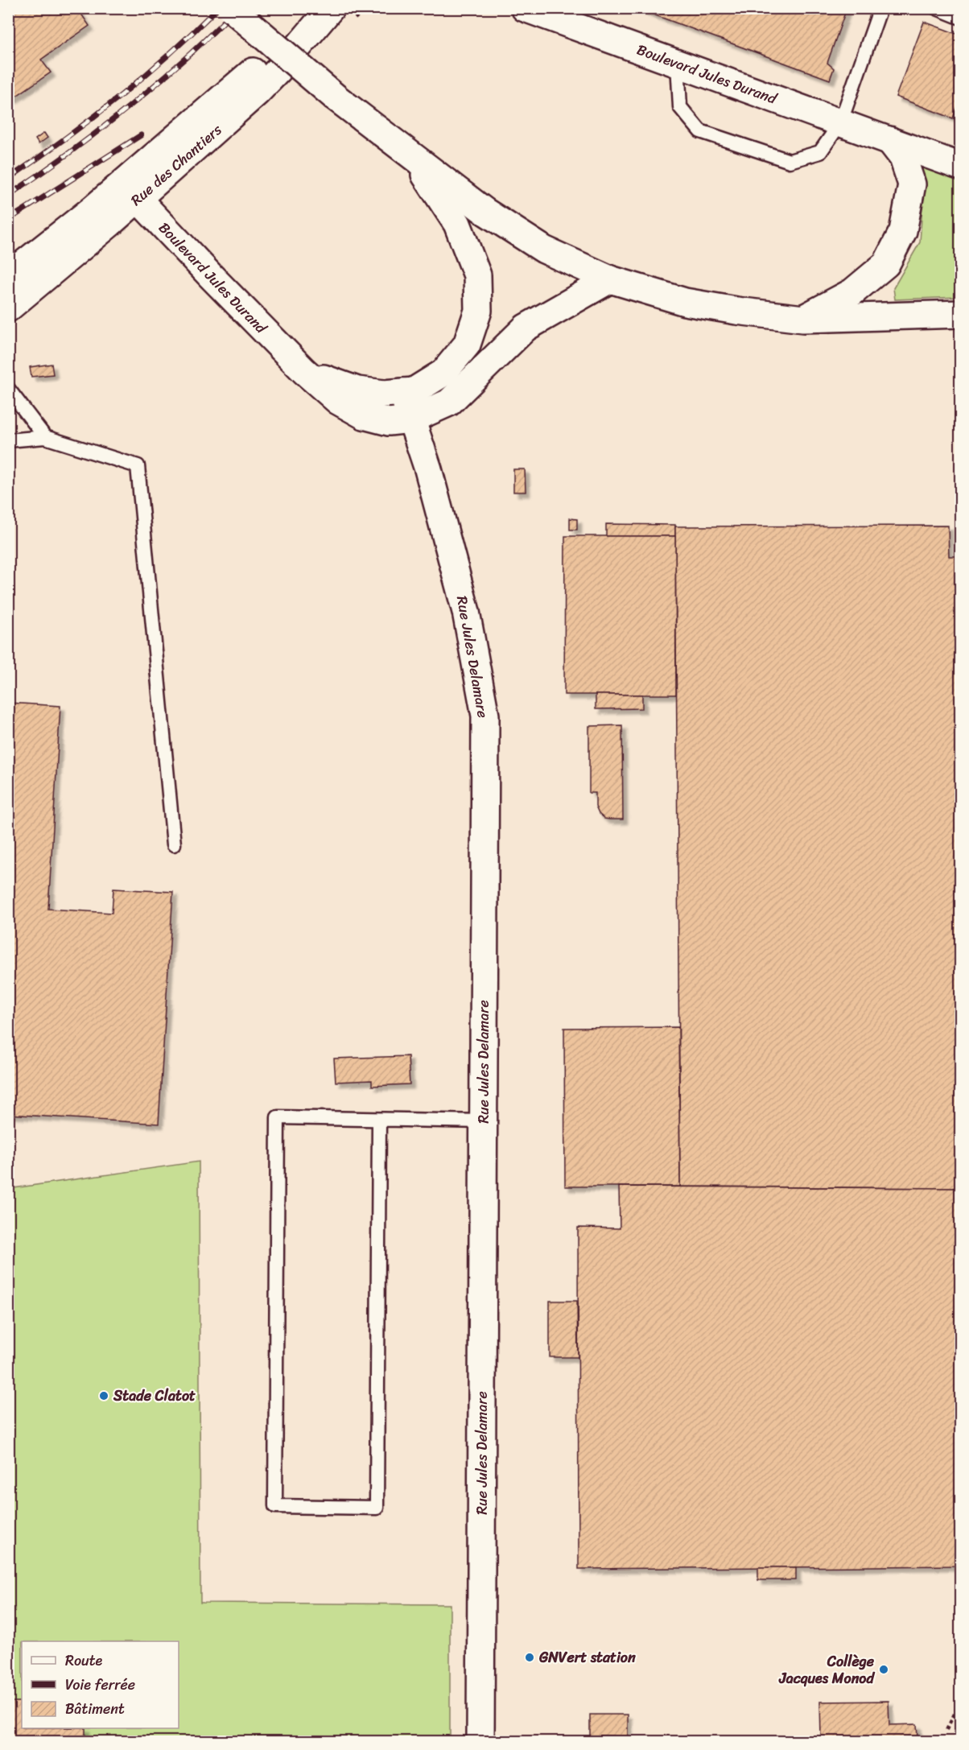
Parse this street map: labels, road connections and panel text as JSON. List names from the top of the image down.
{
  "streets": {
    "street": ["Boulevard Jules Durand", "Rue des Chantiers", "Rue Jules Delamare"]
  },
  "crossings": [
    ["Boulevard Jules Durand", "Rue des Chantiers"],
    ["Boulevard Jules Durand", "Rue Jules Delamare"]
  ],
  "places": ["Stade Clatot", "GNVert station", "Collège Jacques Monod"],
  "legend": ["Route", "Voie ferrée", "Bâtiment"]
}
